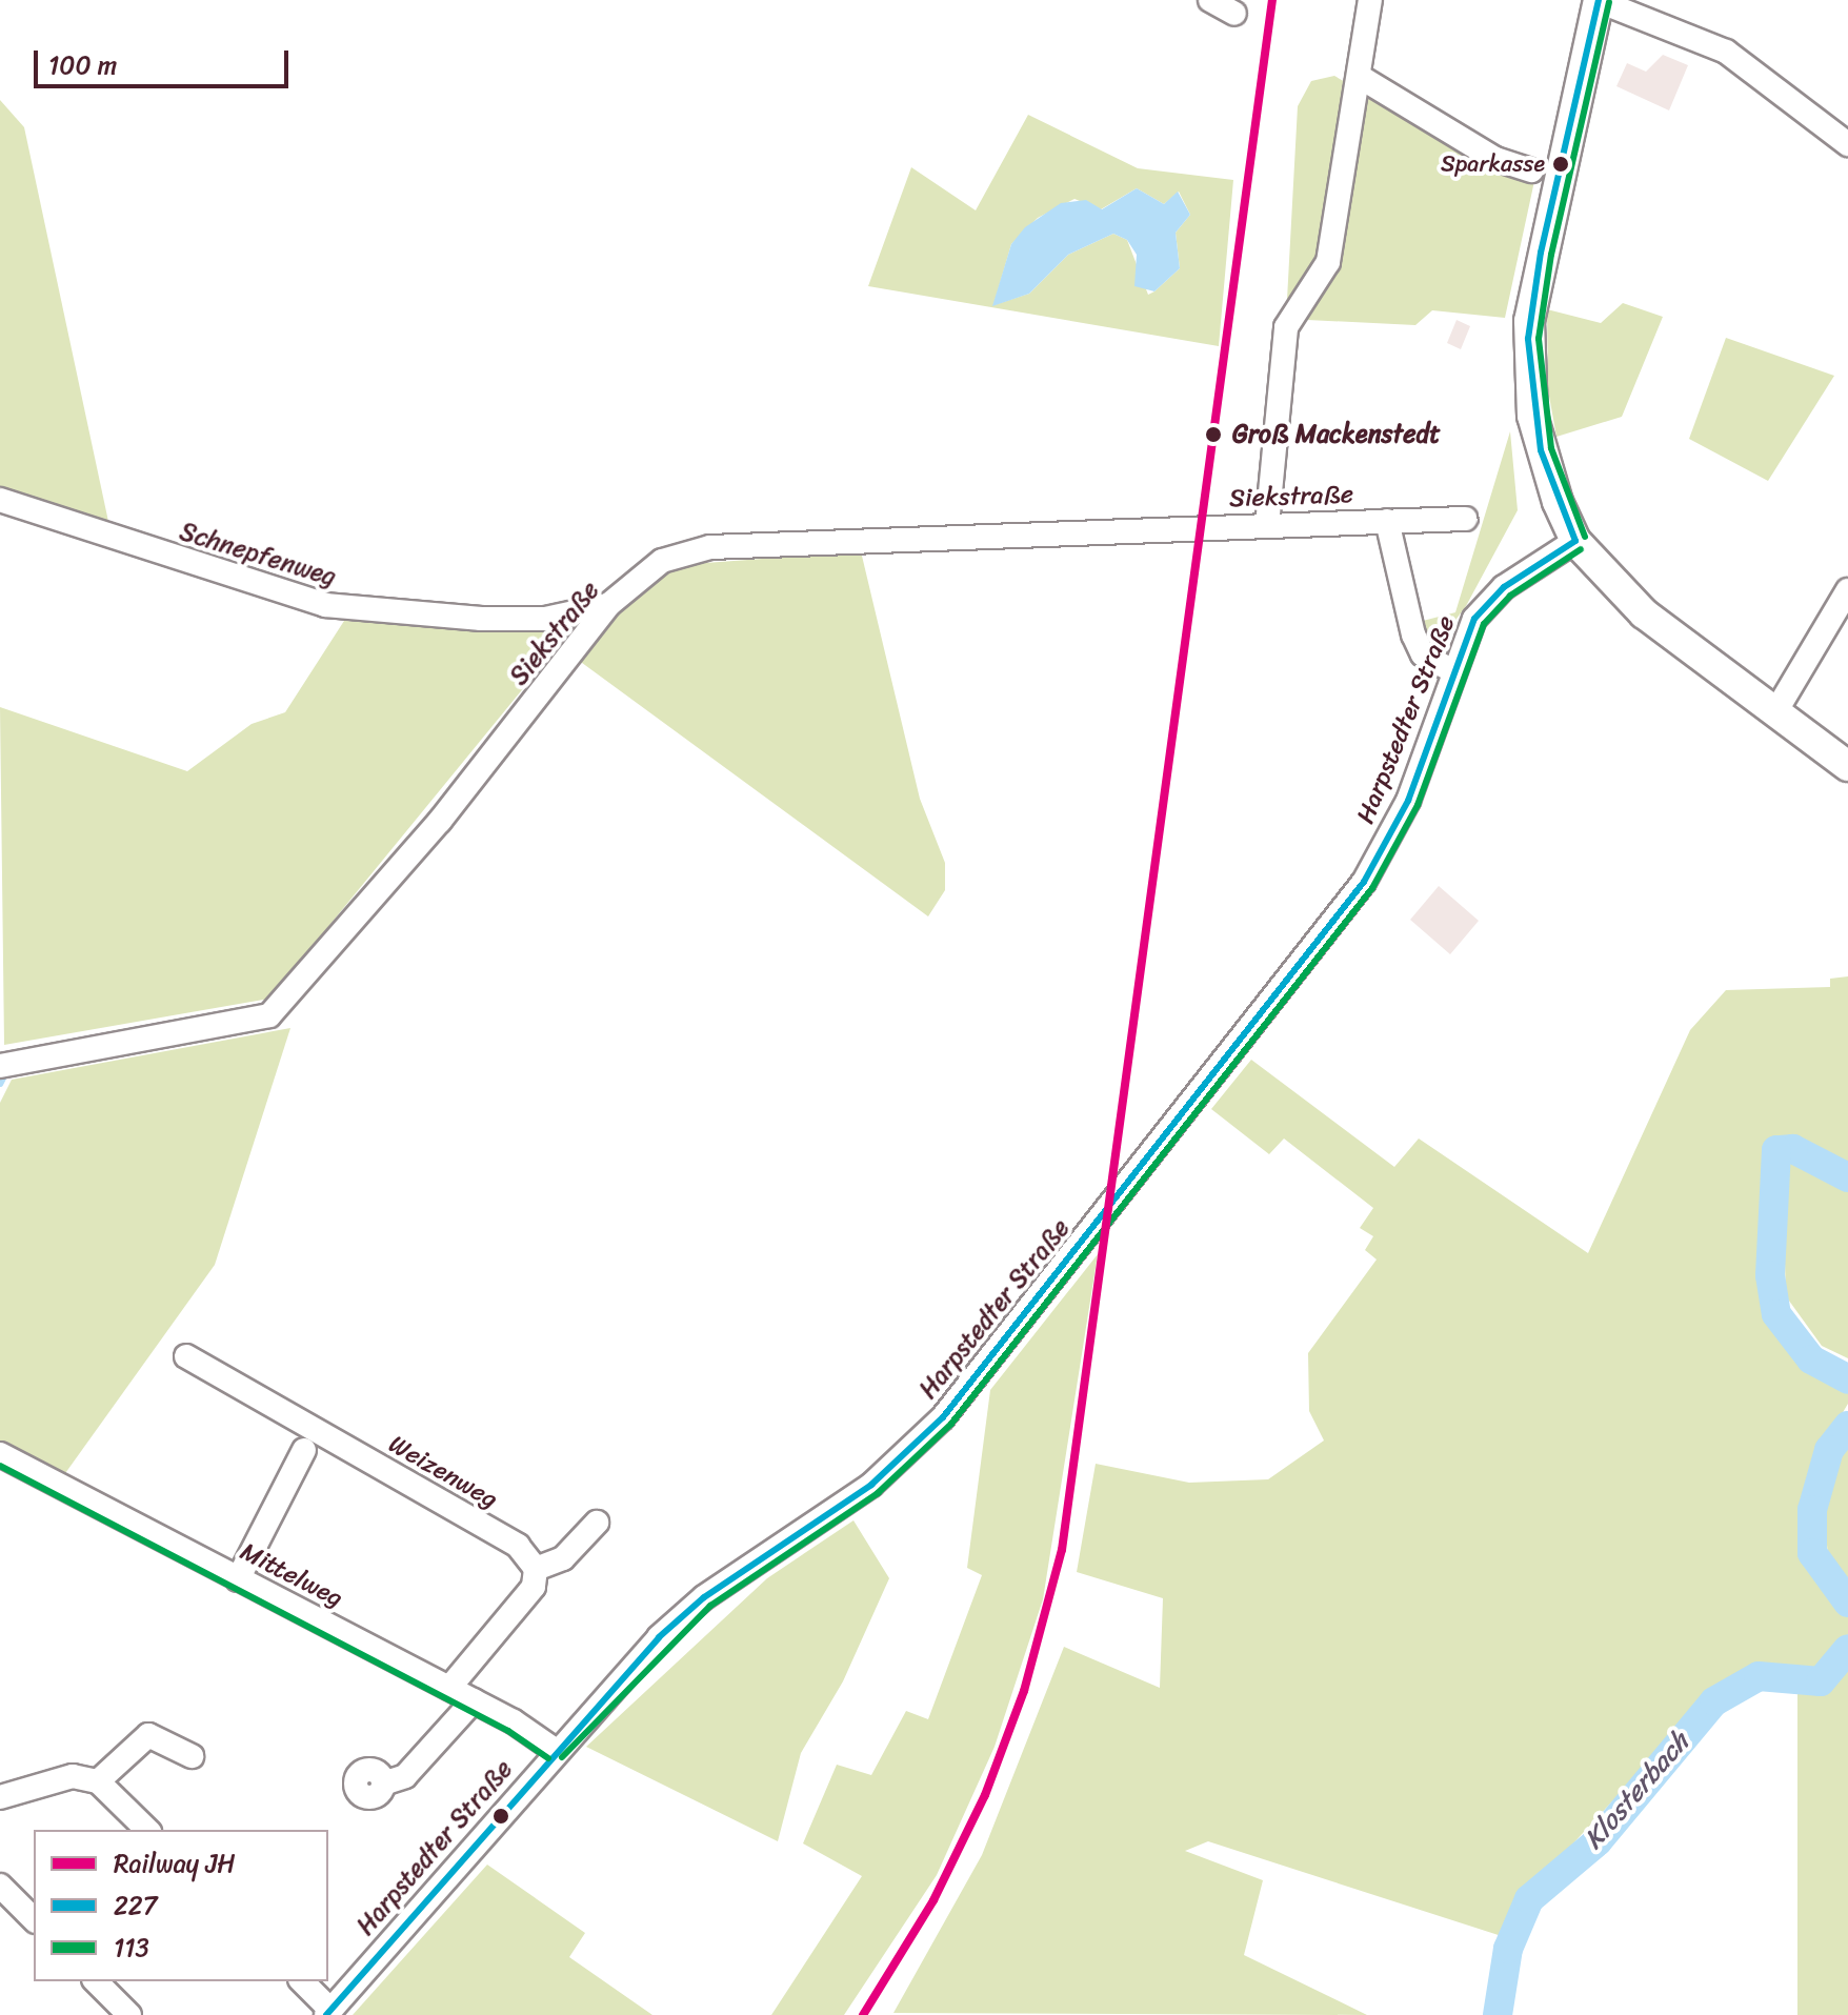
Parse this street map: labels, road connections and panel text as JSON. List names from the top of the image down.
{
  "streets": {
    "street": [
      "Siekstraße",
      "Schnepfenweg",
      "Harpstedter Straße",
      "Weizenweg",
      "Mittelweg"
    ]
  },
  "crossings": [
    ["Siekstraße", "Schnepfenweg"],
    ["Siekstraße", "Harpstedter Straße"],
    ["Harpstedter Straße", "Mittelweg"]
  ],
  "water": ["Klosterbach"],
  "places": ["Sparkasse", "Groß Mackenstedt"],
  "lines": ["rail line JH", "transit line 227", "transit line 113"],
  "legend": ["Railway JH", "227", "113"],
  "scale_bar": "100 m"
}
